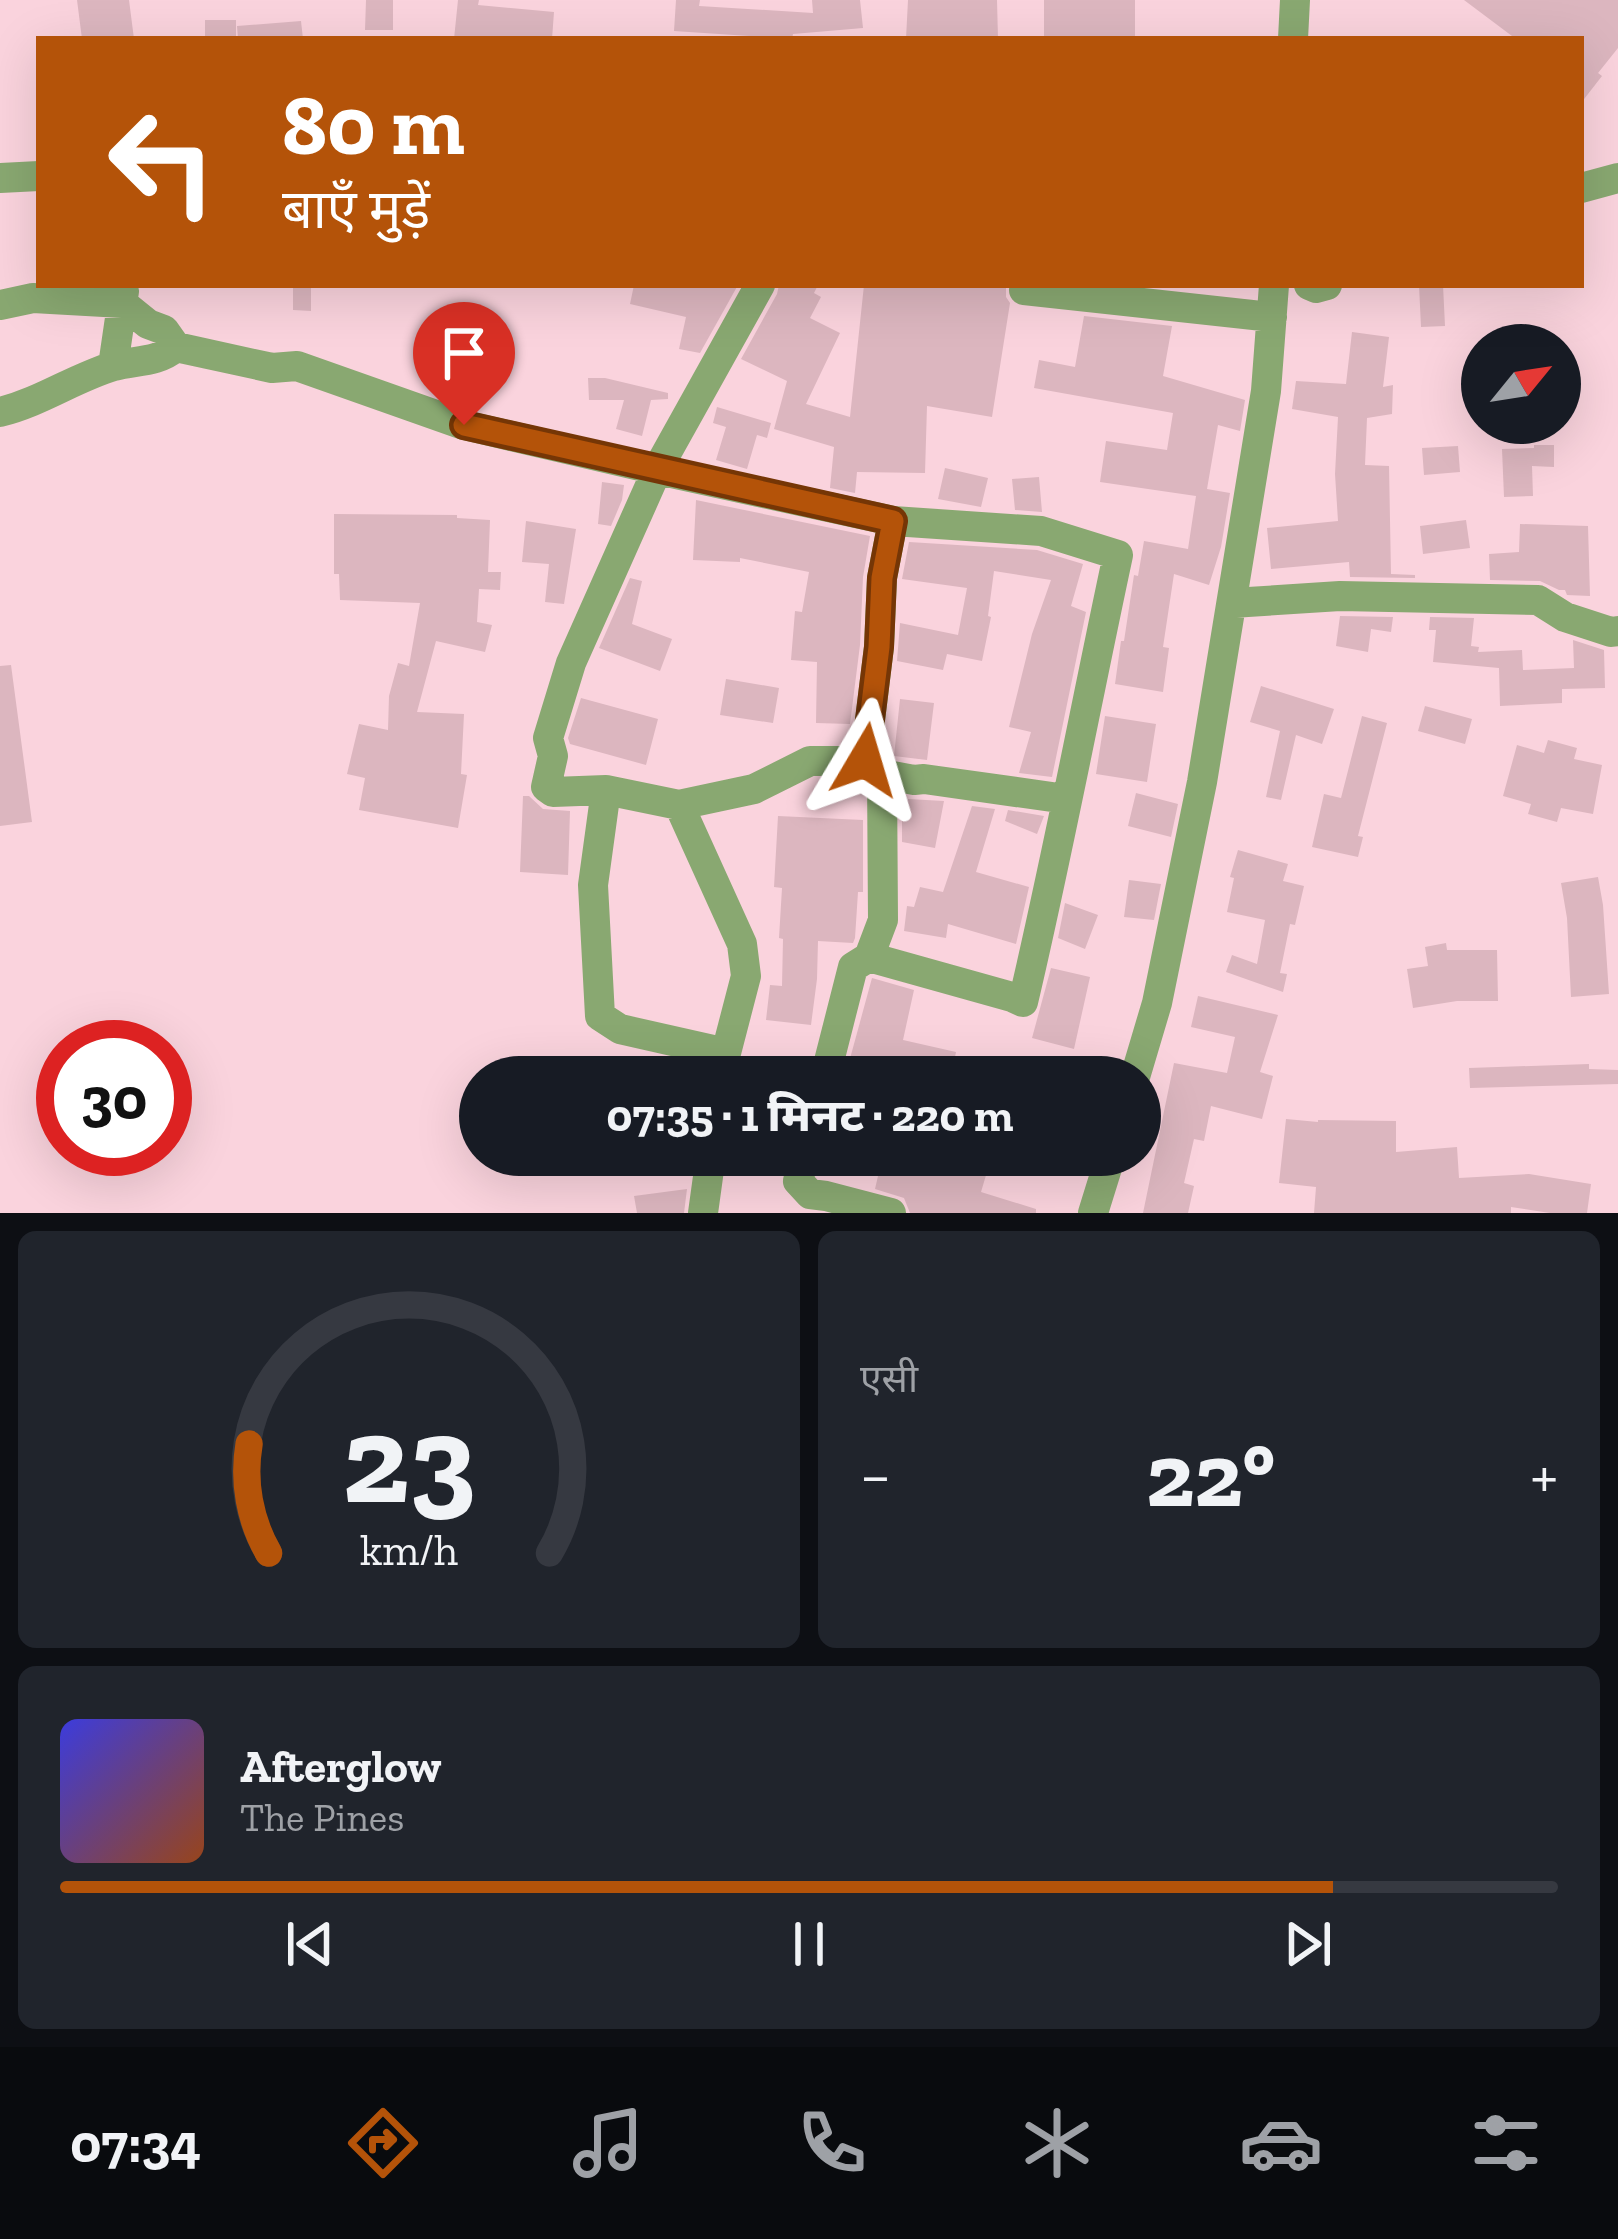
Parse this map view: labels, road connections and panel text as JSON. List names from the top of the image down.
{
  "north": "top right",
  "page": {
    "turn": ["80 m", "बाएँ मुड़ें"],
    "limit": "30",
    "trip": "07:35 · 1 मिनट · 220 m",
    "tile": "एसी",
    "heat": ["−", "22°", "+"],
    "song": ["Afterglow", "The Pines"],
    "tabs": "07:34",
    "gauge": ["23", "km/h"]
  }
}
